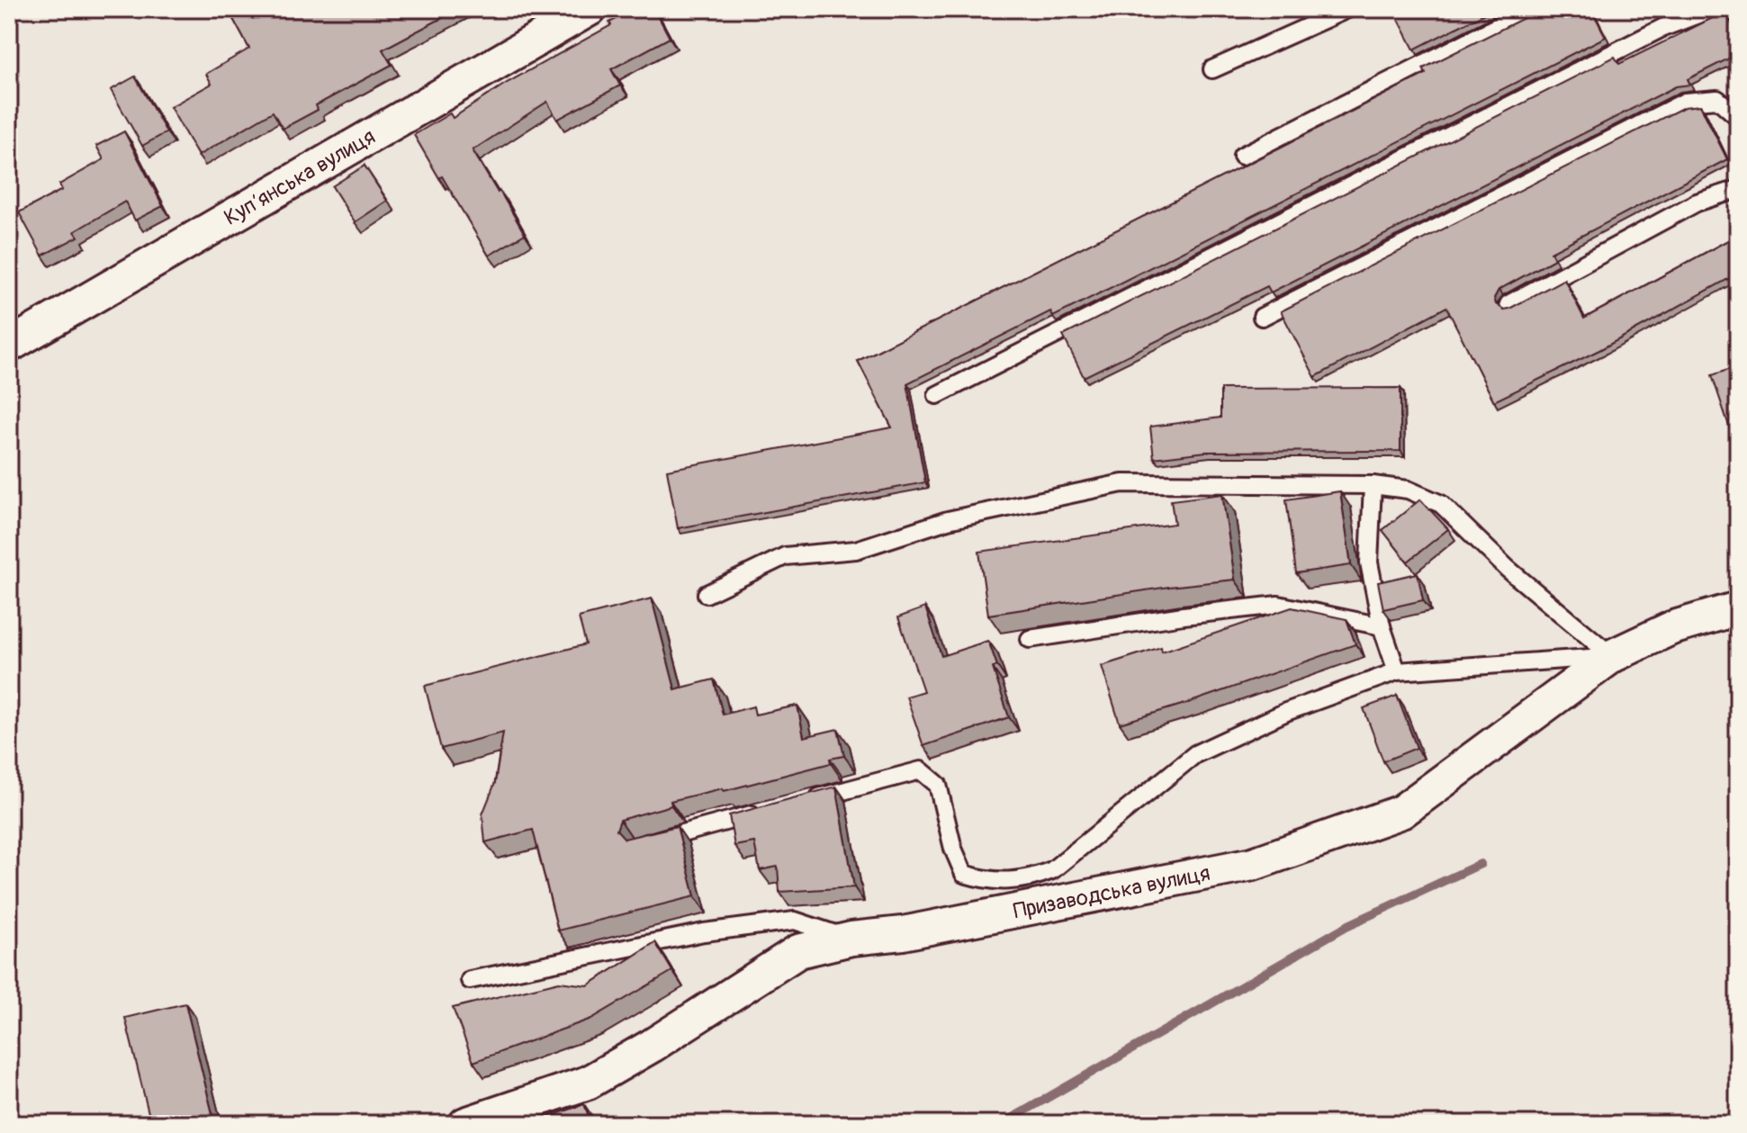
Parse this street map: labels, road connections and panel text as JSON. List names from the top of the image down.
{
  "streets": {
    "street": ["Купʼянська вулиця", "Призаводська вулиця"]
  }
}
